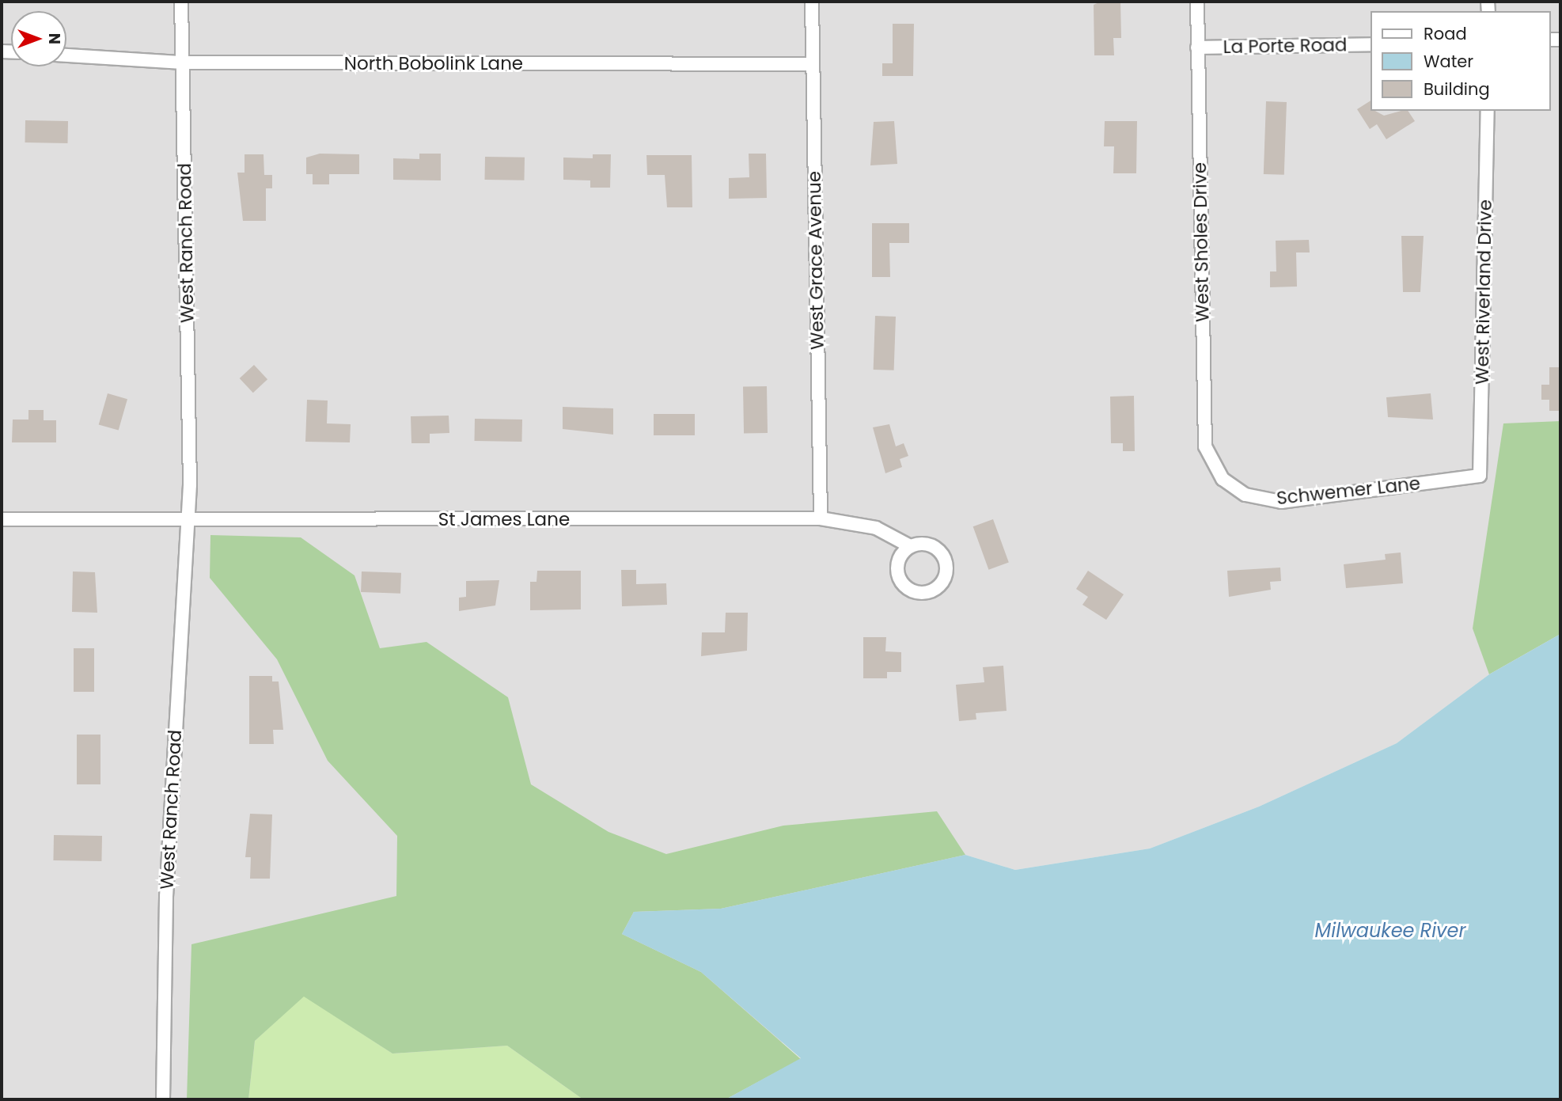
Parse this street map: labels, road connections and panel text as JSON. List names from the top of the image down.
{
  "streets": {
    "street": [
      "La Porte Road",
      "North Bobolink Lane",
      "West Sholes Drive",
      "West Ranch Road",
      "West Grace Avenue",
      "West Riverland Drive",
      "Schwemer Lane",
      "St James Lane"
    ]
  },
  "crossings": [
    ["La Porte Road", "West Sholes Drive"],
    ["North Bobolink Lane", "West Ranch Road"],
    ["North Bobolink Lane", "West Grace Avenue"],
    ["West Sholes Drive", "Schwemer Lane"],
    ["West Ranch Road", "St James Lane"],
    ["West Grace Avenue", "St James Lane"],
    ["West Riverland Drive", "Schwemer Lane"]
  ],
  "water": ["Milwaukee River"],
  "legend": ["Road", "Water", "Building"],
  "north": "right"
}
